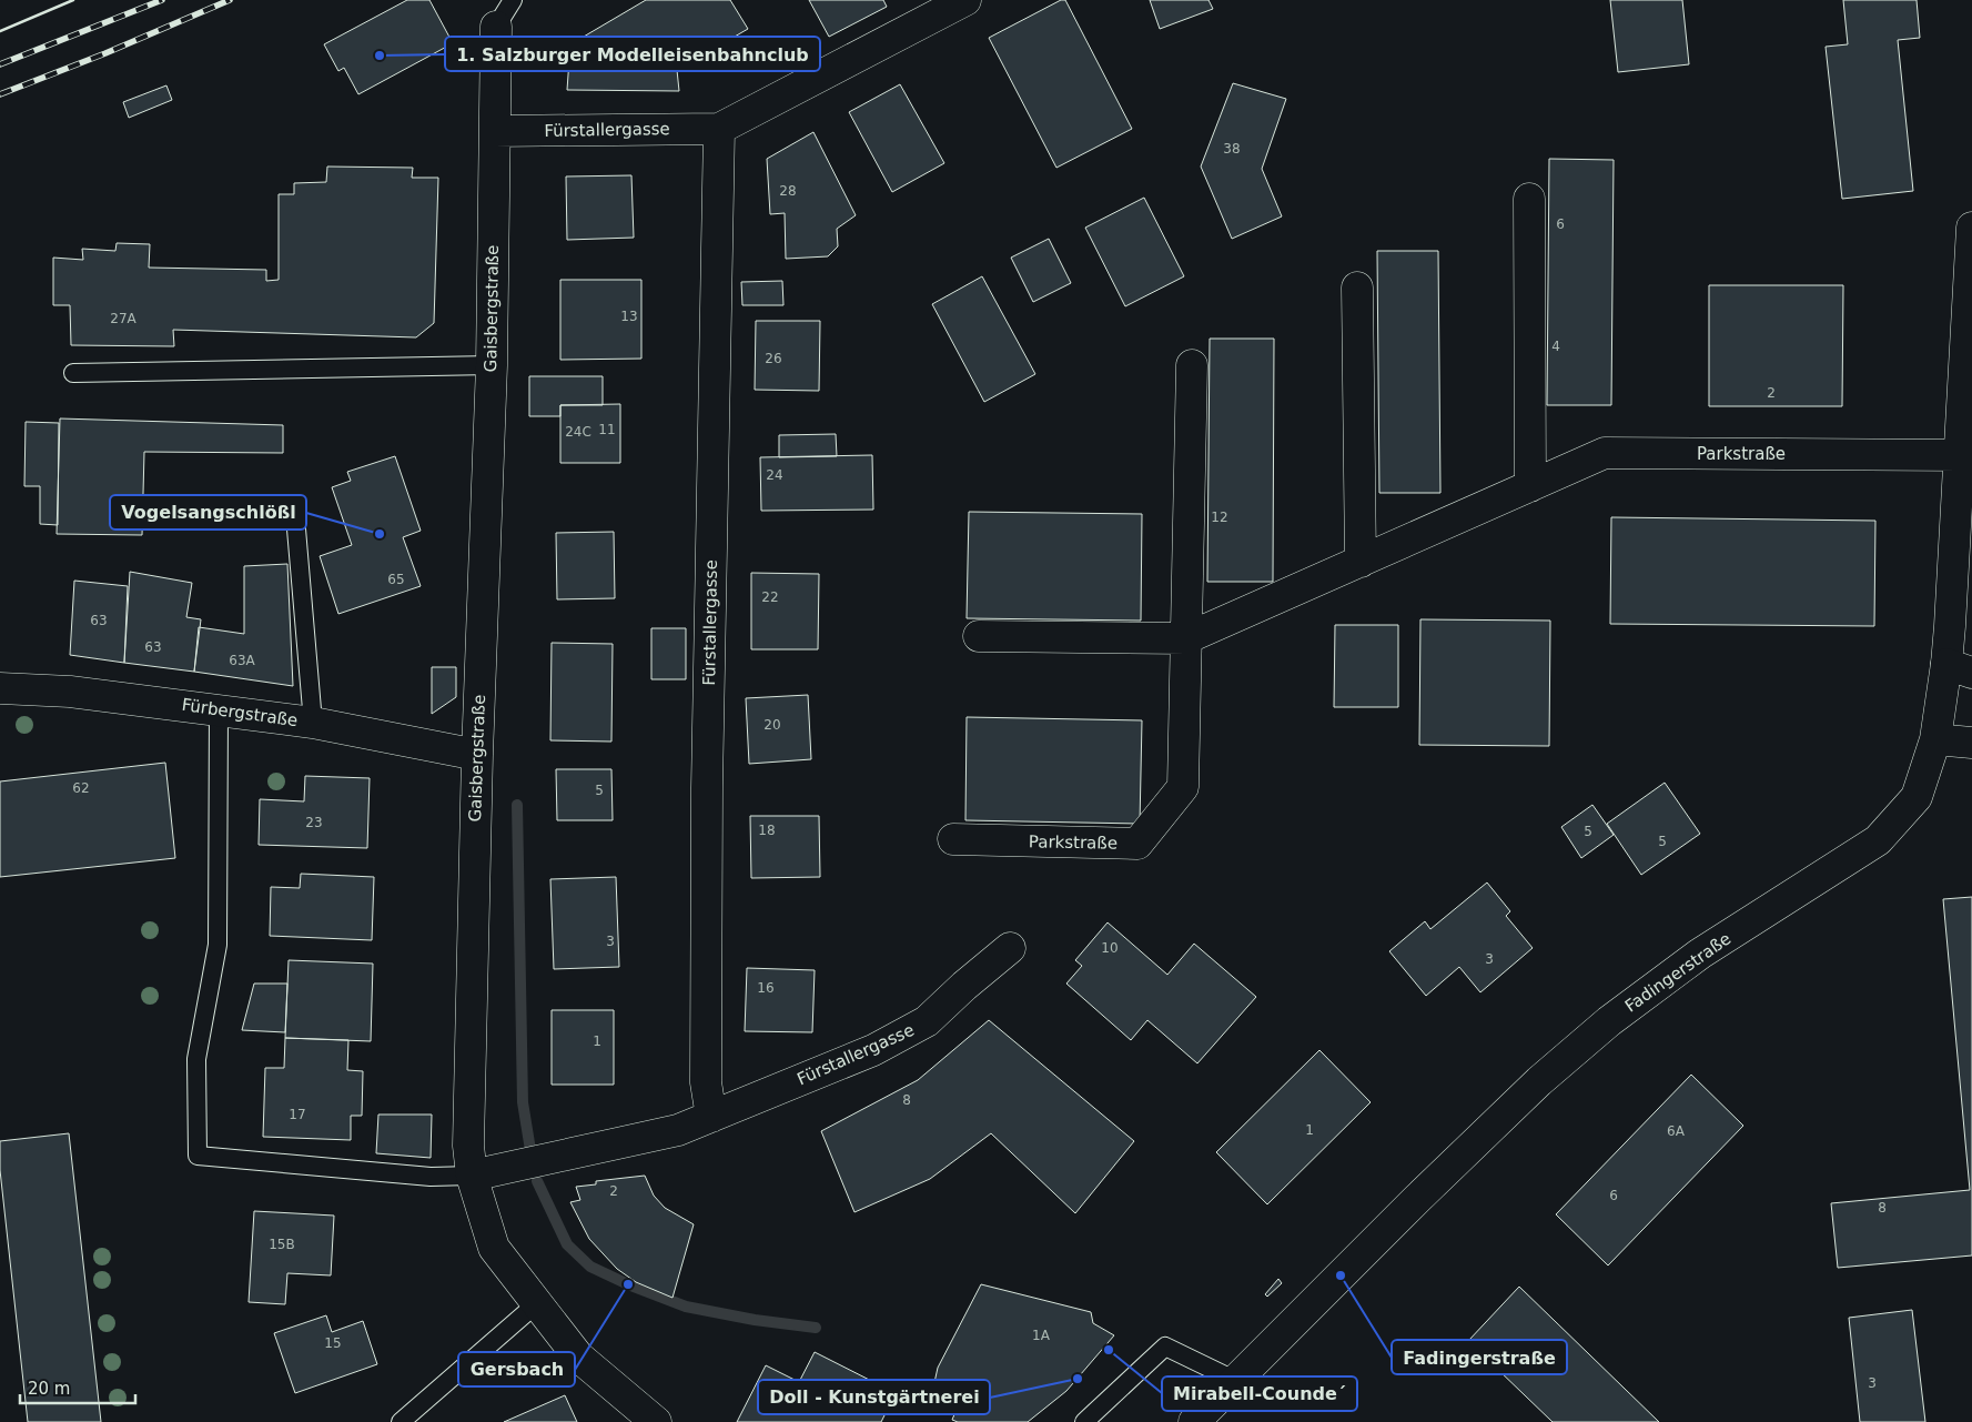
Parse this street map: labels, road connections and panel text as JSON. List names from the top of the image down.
{
  "streets": {
    "street": [
      "Fürstallergasse",
      "Gaisbergstraße",
      "Parkstraße",
      "Fürbergstraße",
      "Fadingerstraße"
    ]
  },
  "crossings": [
    ["Fürstallergasse", "Gaisbergstraße"],
    ["Gaisbergstraße", "Fürbergstraße"],
    ["Parkstraße", "Fadingerstraße"]
  ],
  "places": [
    "1. Salzburger Modelleisenbahnclub",
    "Vogelsangschlößl",
    "Fadingerstraße",
    "Gersbach",
    "Mirabell-Counde´",
    "Doll - Kunstgärtnerei"
  ],
  "house_numbers": [
    "38",
    "28",
    "6",
    "13",
    "27A",
    "4",
    "26",
    "2",
    "11",
    "24C",
    "24",
    "12",
    "65",
    "22",
    "63",
    "63",
    "63A",
    "20",
    "62",
    "5",
    "23",
    "18",
    "5",
    "5",
    "3",
    "10",
    "3",
    "16",
    "1",
    "8",
    "17",
    "1",
    "6A",
    "2",
    "6",
    "8",
    "15B",
    "1A",
    "15",
    "3"
  ],
  "scale_bar": "20 m"
}
